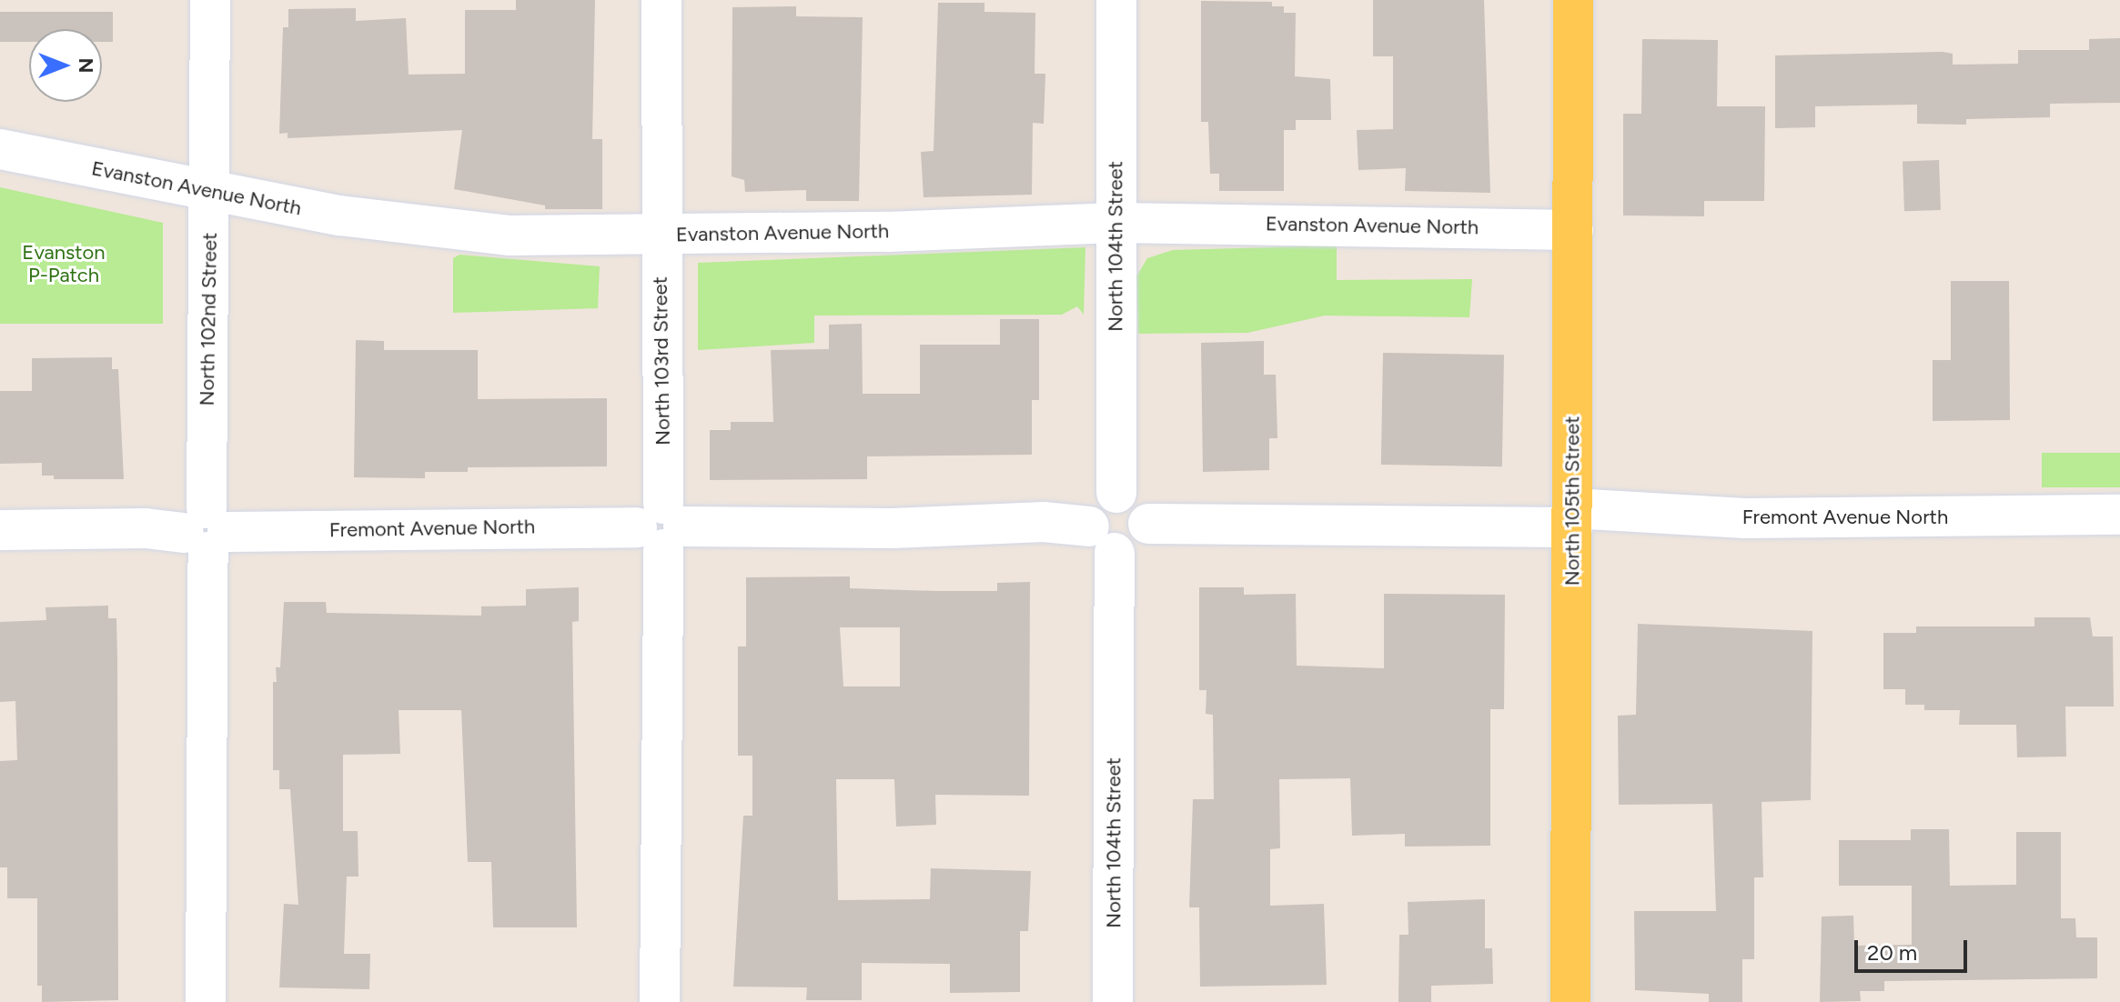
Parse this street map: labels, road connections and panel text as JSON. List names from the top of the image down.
{
  "streets": {
    "main road": ["North 105th Street"],
    "street": [
      "Evanston Avenue North",
      "North 104th Street",
      "North 102nd Street",
      "North 103rd Street",
      "Fremont Avenue North"
    ]
  },
  "crossings": [
    ["Evanston Avenue North", "North 104th Street"],
    ["Evanston Avenue North", "North 102nd Street"],
    ["Evanston Avenue North", "North 103rd Street"],
    ["Evanston Avenue North", "North 105th Street"],
    ["North 104th Street", "Fremont Avenue North"],
    ["North 102nd Street", "Fremont Avenue North"],
    ["North 103rd Street", "Fremont Avenue North"],
    ["North 105th Street", "Fremont Avenue North"]
  ],
  "parks": ["Evanston P-Patch"],
  "scale_bar": "20 m",
  "north": "right"
}
